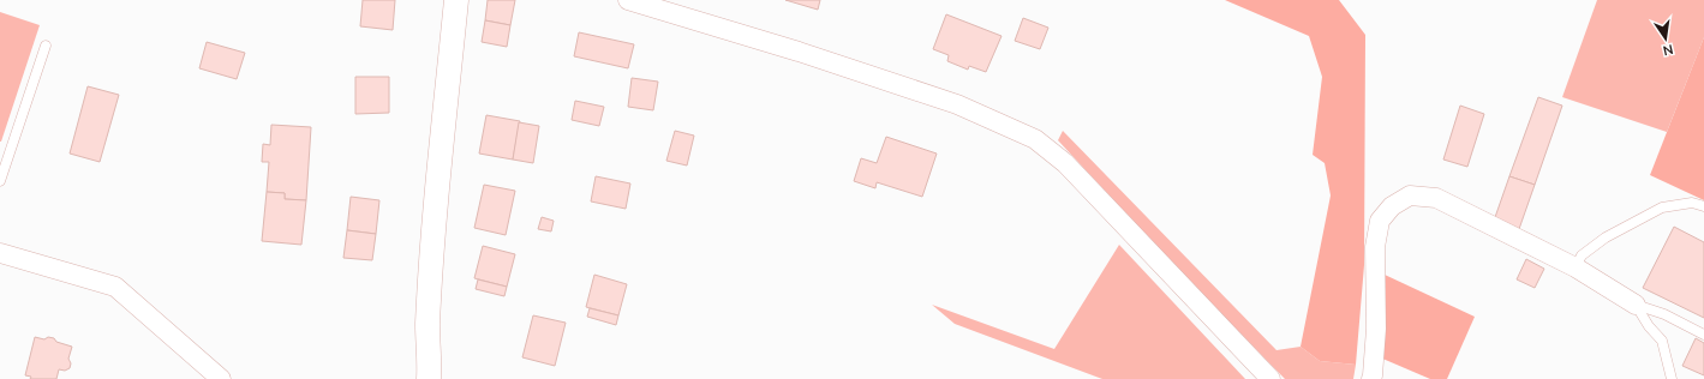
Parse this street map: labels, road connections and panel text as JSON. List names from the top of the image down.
{
  "north": "bottom"
}
